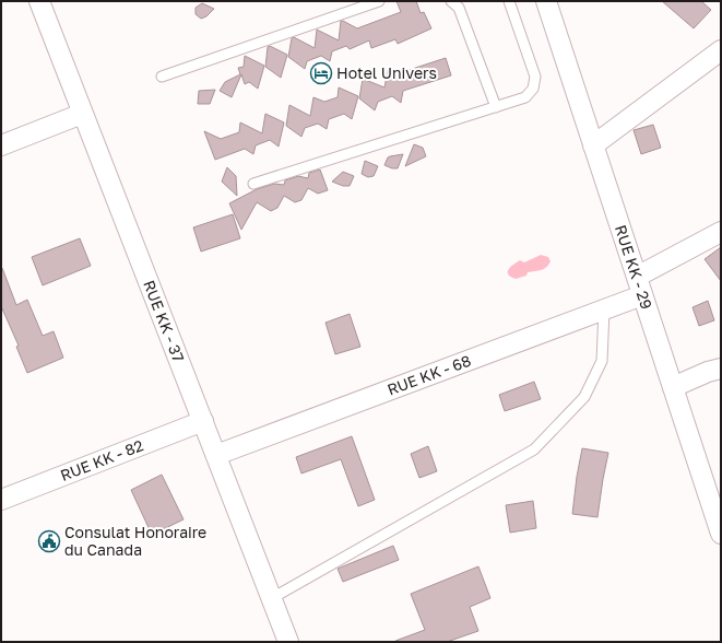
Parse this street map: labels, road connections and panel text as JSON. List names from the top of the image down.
{
  "streets": {
    "street": [
      "RUE KK - 29",
      "RUE KK - 37",
      "RUE KK - 68",
      "RUE KK - 82"
    ]
  },
  "crossings": [
    ["RUE KK - 29", "RUE KK - 68"],
    ["RUE KK - 37", "RUE KK - 68"],
    ["RUE KK - 37", "RUE KK - 82"]
  ],
  "places": {
    "hotel": ["Hotel Univers"],
    "public building": ["Consulat Honoraire du Canada"]
  }
}
